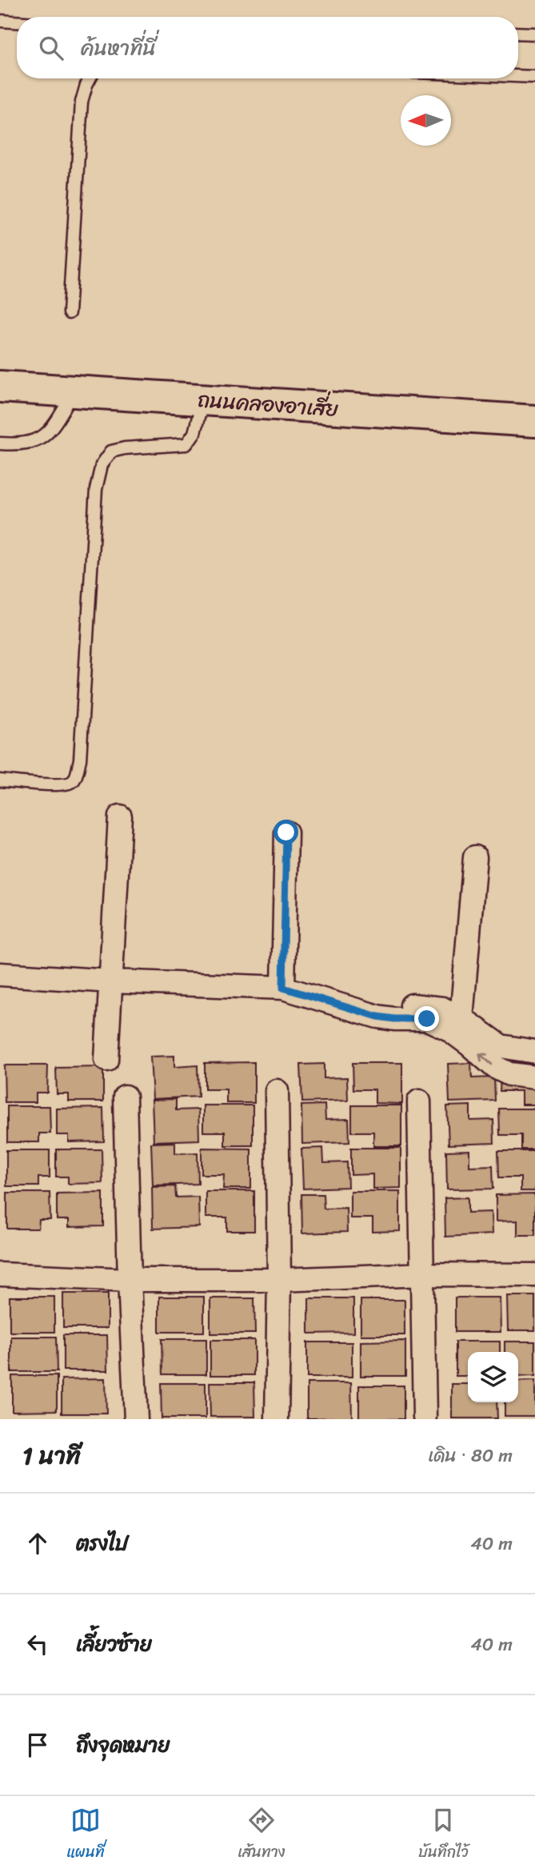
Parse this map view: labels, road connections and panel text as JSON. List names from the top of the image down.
{
  "streets": {
    "street": ["ถนนคลองอาเสี่ย"]
  },
  "north": "left",
  "page": {
    "search": "ค้นหาที่นี่",
    "heading": ["1 นาที", "เดิน · 80 m"],
    "list": [
      ["ตรงไป", "40 m"],
      ["เลี้ยวซ้าย", "40 m"],
      "ถึงจุดหมาย"
    ],
    "nav": ["แผนที่", "เส้นทาง", "บันทึกไว้"]
  }
}
